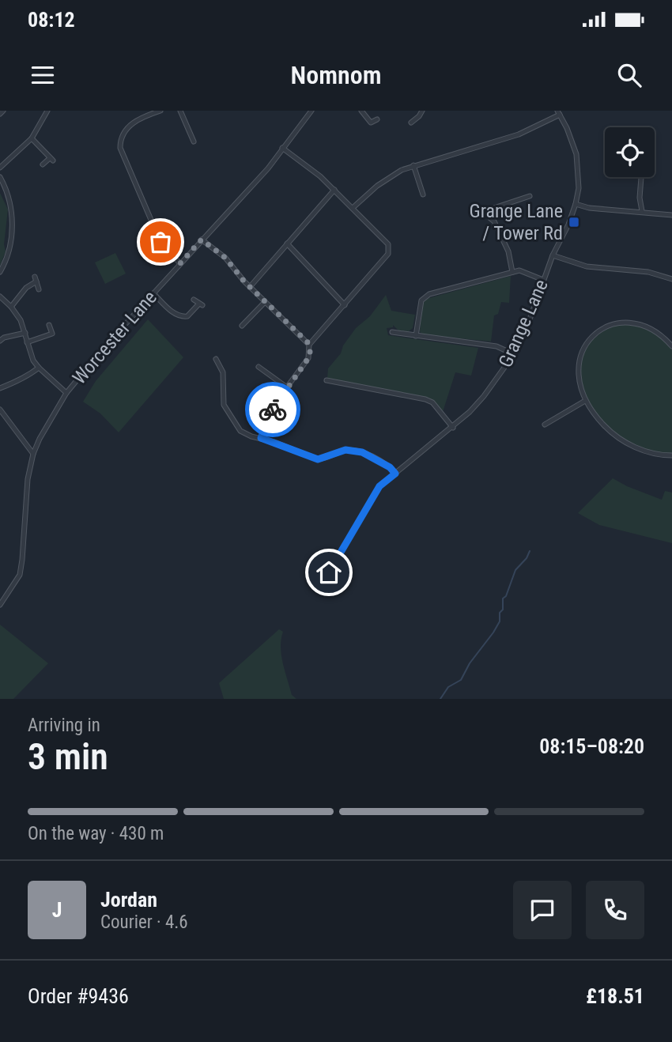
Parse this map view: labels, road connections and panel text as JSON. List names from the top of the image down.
{
  "streets": {
    "street": ["Grange Lane", "Worcester Lane"]
  },
  "places": {
    "transit": ["Grange Lane / Tower Rd"]
  },
  "page": {
    "status": "08:12",
    "header": "Nomnom",
    "heading": ["3 min", "Arriving in", "08:15–08:20"],
    "panel": [
      "Jordan",
      "Courier · 4.6",
      "Order #9436",
      "£18.51"
    ],
    "bar": "On the way · 430 m",
    "round": "J"
  }
}
